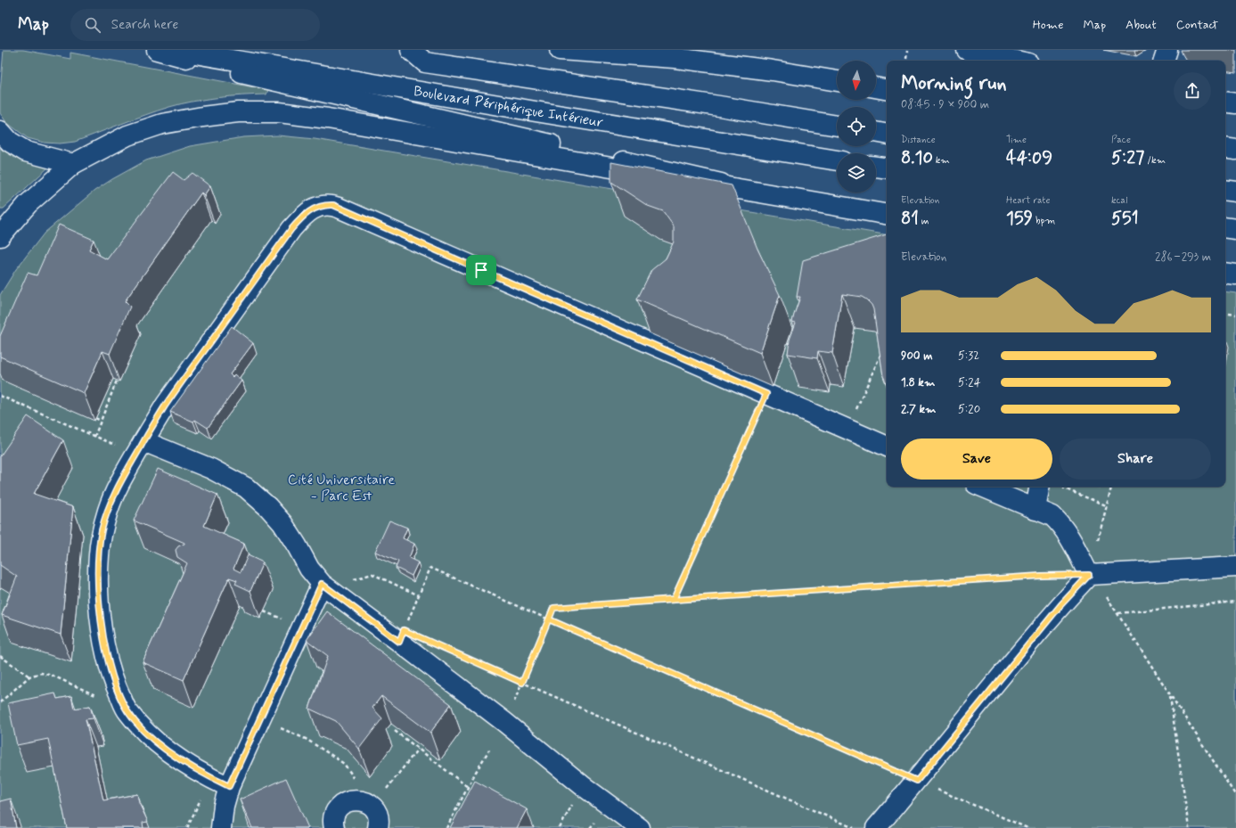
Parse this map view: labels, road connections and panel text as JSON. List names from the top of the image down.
{
  "streets": {
    "main road": ["Boulevard Périphérique Intérieur"]
  },
  "parks": ["Cité Universitaire - Parc Est"],
  "north": "bottom",
  "page": {
    "header": "Map",
    "search": "Search here",
    "nav": [
      "Home",
      "Map",
      "About",
      "Contact"
    ],
    "heading": ["Morning run", "08:45 · 9 × 900 m"],
    "stats": [
      ["Distance", "8.10 km"],
      ["Time", "44:09"],
      ["Pace", "5:27 /km"],
      ["Elevation", "81 m"],
      ["Heart rate", "159 bpm"],
      ["kcal", "551"]
    ],
    "chart": ["Elevation", "286–293 m"],
    "list": [
      {
        "name": "900 m",
        "note": "5:32"
      },
      {
        "name": "1.8 km",
        "note": "5:24"
      },
      {
        "name": "2.7 km",
        "note": "5:20"
      }
    ],
    "buttons": ["Save", "Share"]
  }
}
